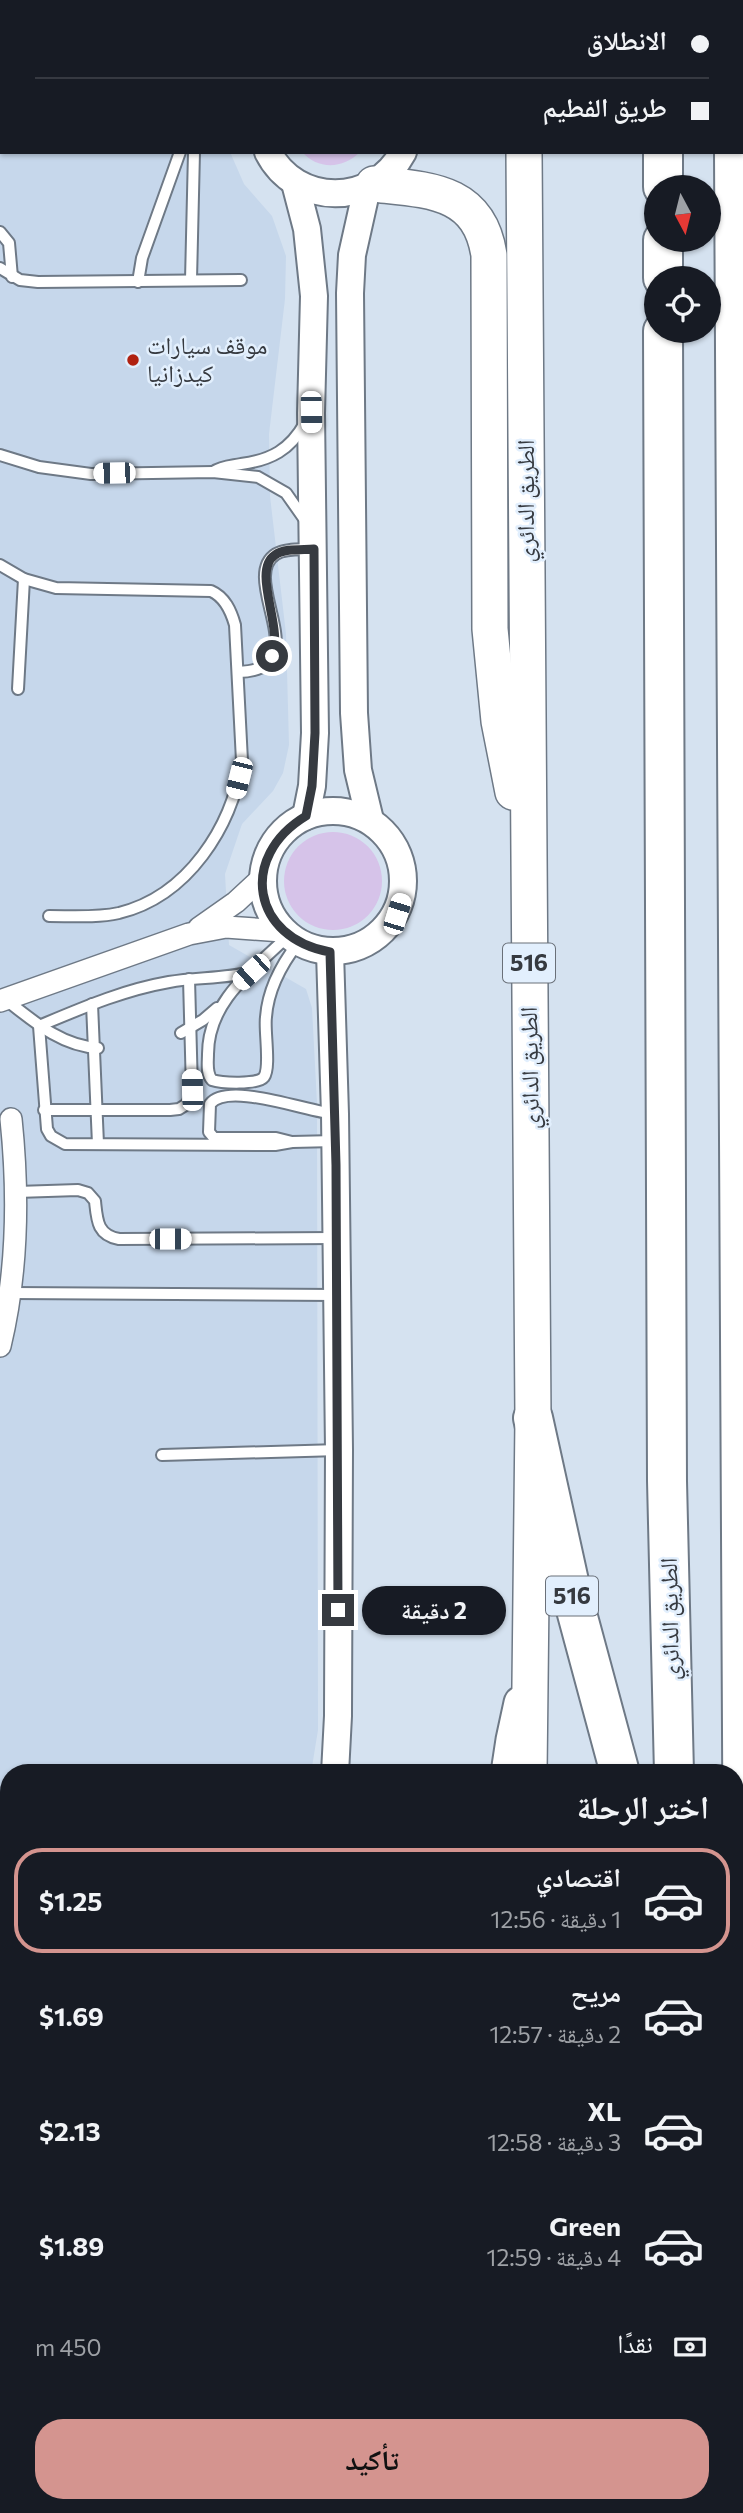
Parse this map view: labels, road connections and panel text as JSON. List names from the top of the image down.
{
  "streets": {
    "highway": ["الطريق الدائري", "516"]
  },
  "crossings": [
    ["الطريق الدائري", "516"]
  ],
  "places": ["موقف سيارات كيدزانيا"],
  "north": "bottom",
  "page": {
    "banner": ["الانطلاق", "طريق الفطيم"],
    "bubble": "2 دقيقة",
    "heading": "اختر الرحلة",
    "list": [
      {
        "name": "اقتصادي",
        "note": "1 دقيقة · 12:56",
        "value": "$1.25"
      },
      {
        "name": "مريح",
        "note": "2 دقيقة · 12:57",
        "value": "$1.69"
      },
      {
        "name": "XL",
        "note": "3 دقيقة · 12:58",
        "value": "$2.13"
      },
      {
        "name": "Green",
        "note": "4 دقيقة · 12:59",
        "value": "$1.89"
      }
    ],
    "pay": ["نقدًا", "450 m"],
    "buttons": "تأكيد"
  }
}
